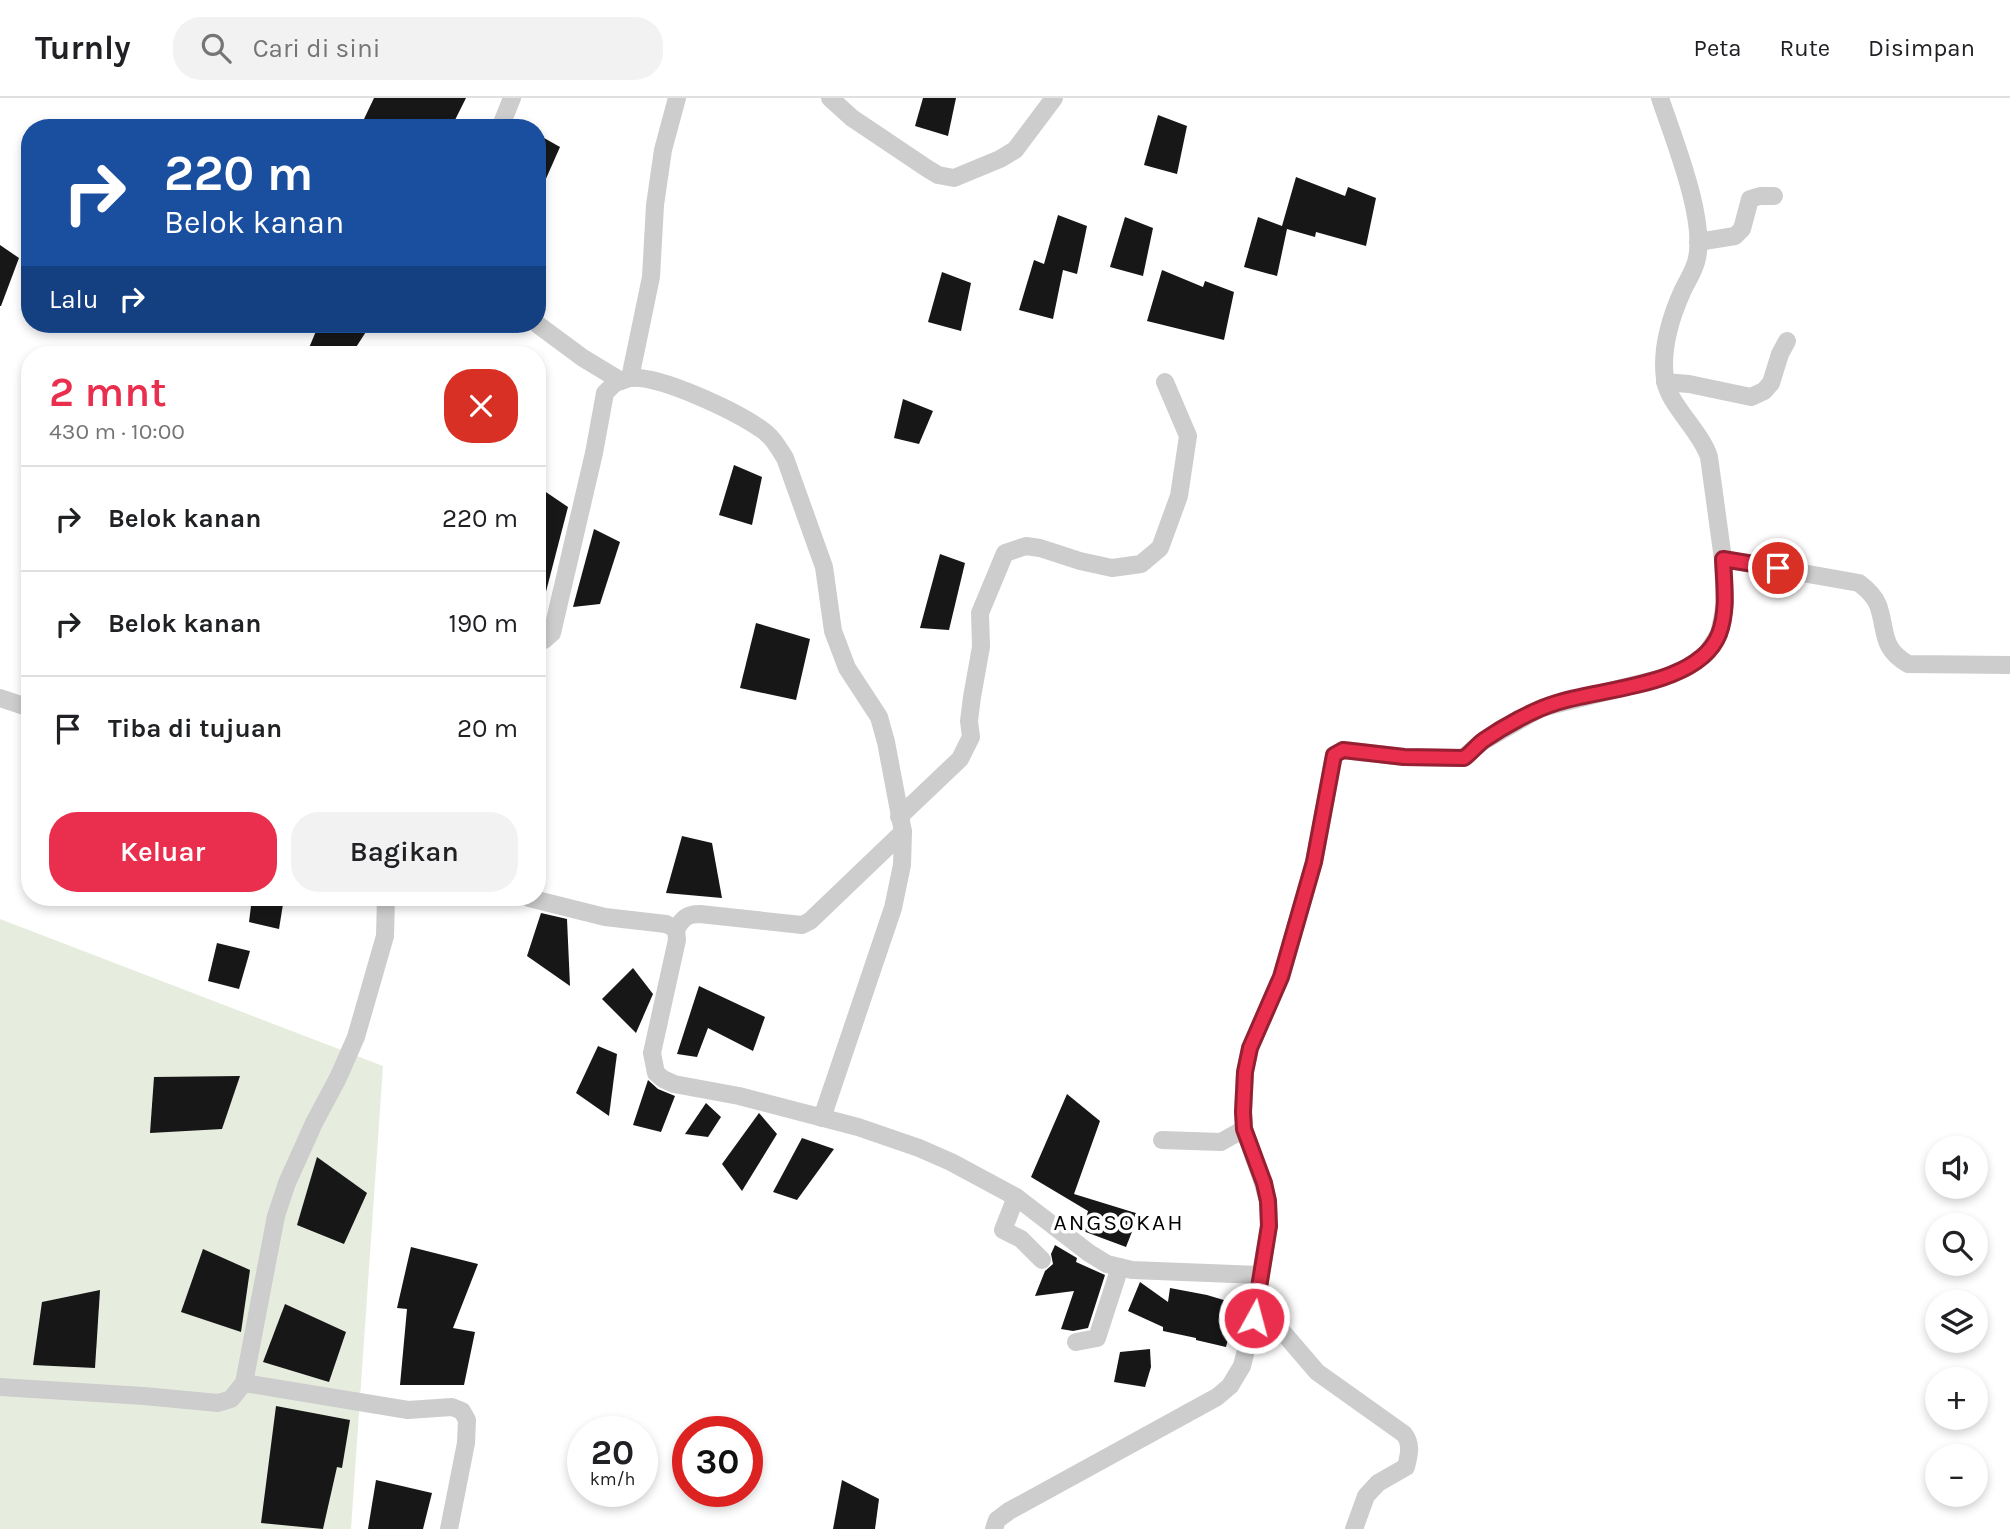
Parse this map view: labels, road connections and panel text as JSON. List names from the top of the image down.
{
  "districts": ["ANGSOKAH"],
  "page": {
    "header": "Turnly",
    "search": "Cari di sini",
    "nav": ["Peta", "Rute", "Disimpan"],
    "turn": ["220 m", "Belok kanan"],
    "then": "Lalu",
    "heading": ["2 mnt", "430 m · 10:00"],
    "list": [
      {
        "name": "Belok kanan",
        "value": "220 m"
      },
      {
        "name": "Belok kanan",
        "value": "190 m"
      },
      {
        "name": "Tiba di tujuan",
        "value": "20 m"
      }
    ],
    "buttons": ["Keluar", "Bagikan"],
    "map_buttons": ["+", "−"],
    "speed": "20 km/h",
    "limit": "30"
  }
}
